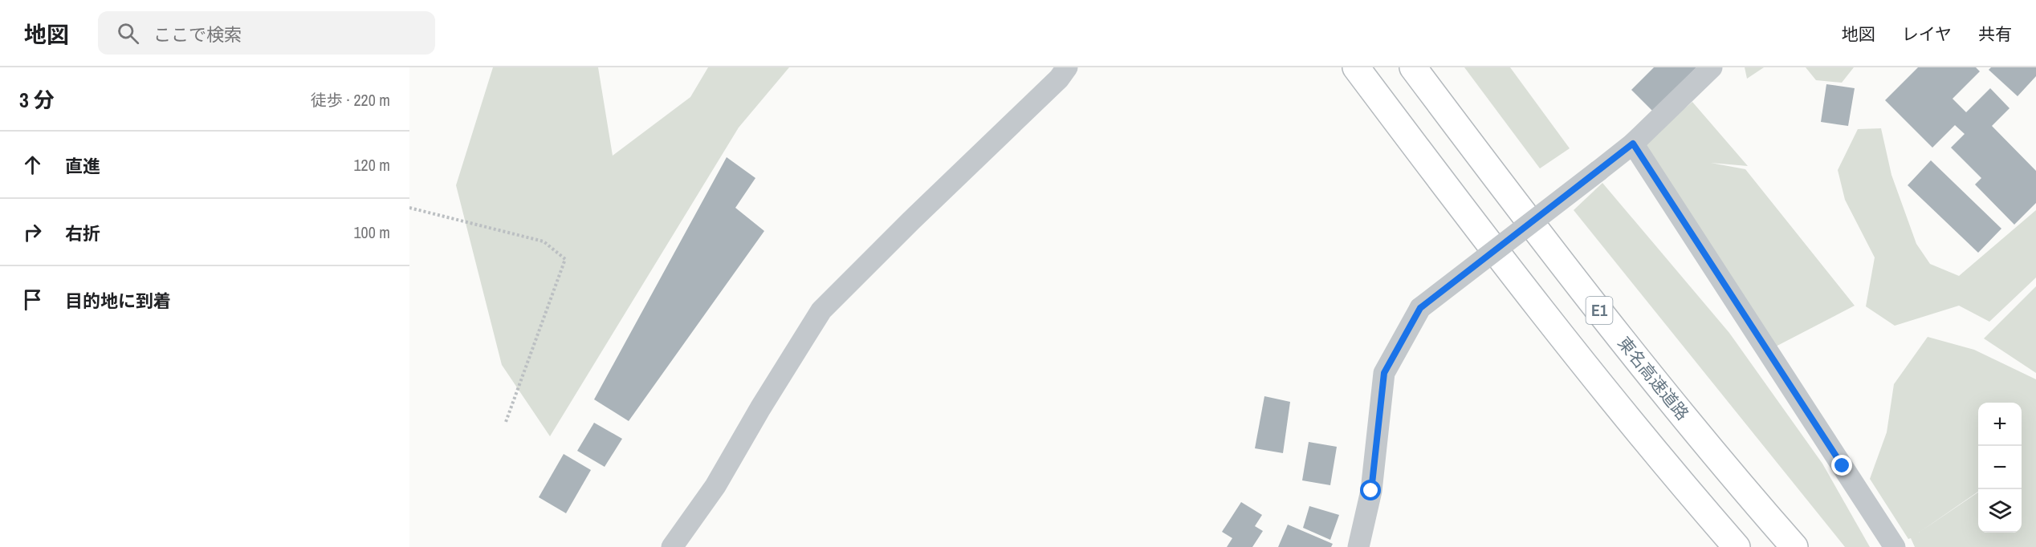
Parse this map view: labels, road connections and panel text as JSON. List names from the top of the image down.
{
  "streets": {
    "highway": ["E1", "東名高速道路"]
  },
  "page": {
    "header": "地図",
    "search": "ここで検索",
    "nav": ["地図", "レイヤ", "共有"],
    "heading": ["3 分", "徒歩 · 220 m"],
    "list": [
      ["直進", "120 m"],
      ["右折", "100 m"],
      "目的地に到着"
    ],
    "map_buttons": ["+", "−"]
  }
}
